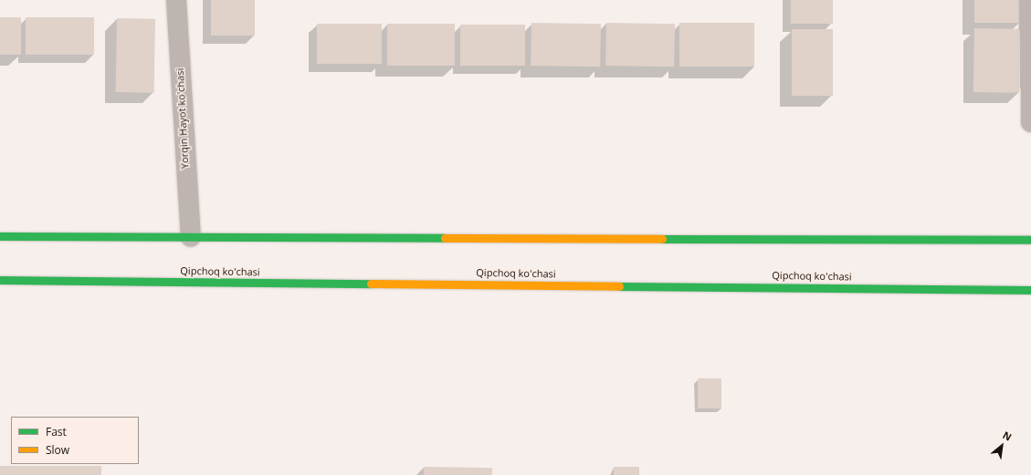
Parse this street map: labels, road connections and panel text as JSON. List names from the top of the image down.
{
  "streets": {
    "main road": ["Qipchoq ko'chasi"],
    "street": ["Yorqin Hayot ko'chasi"]
  },
  "legend": ["Fast", "Slow"],
  "north": "top right"
}
